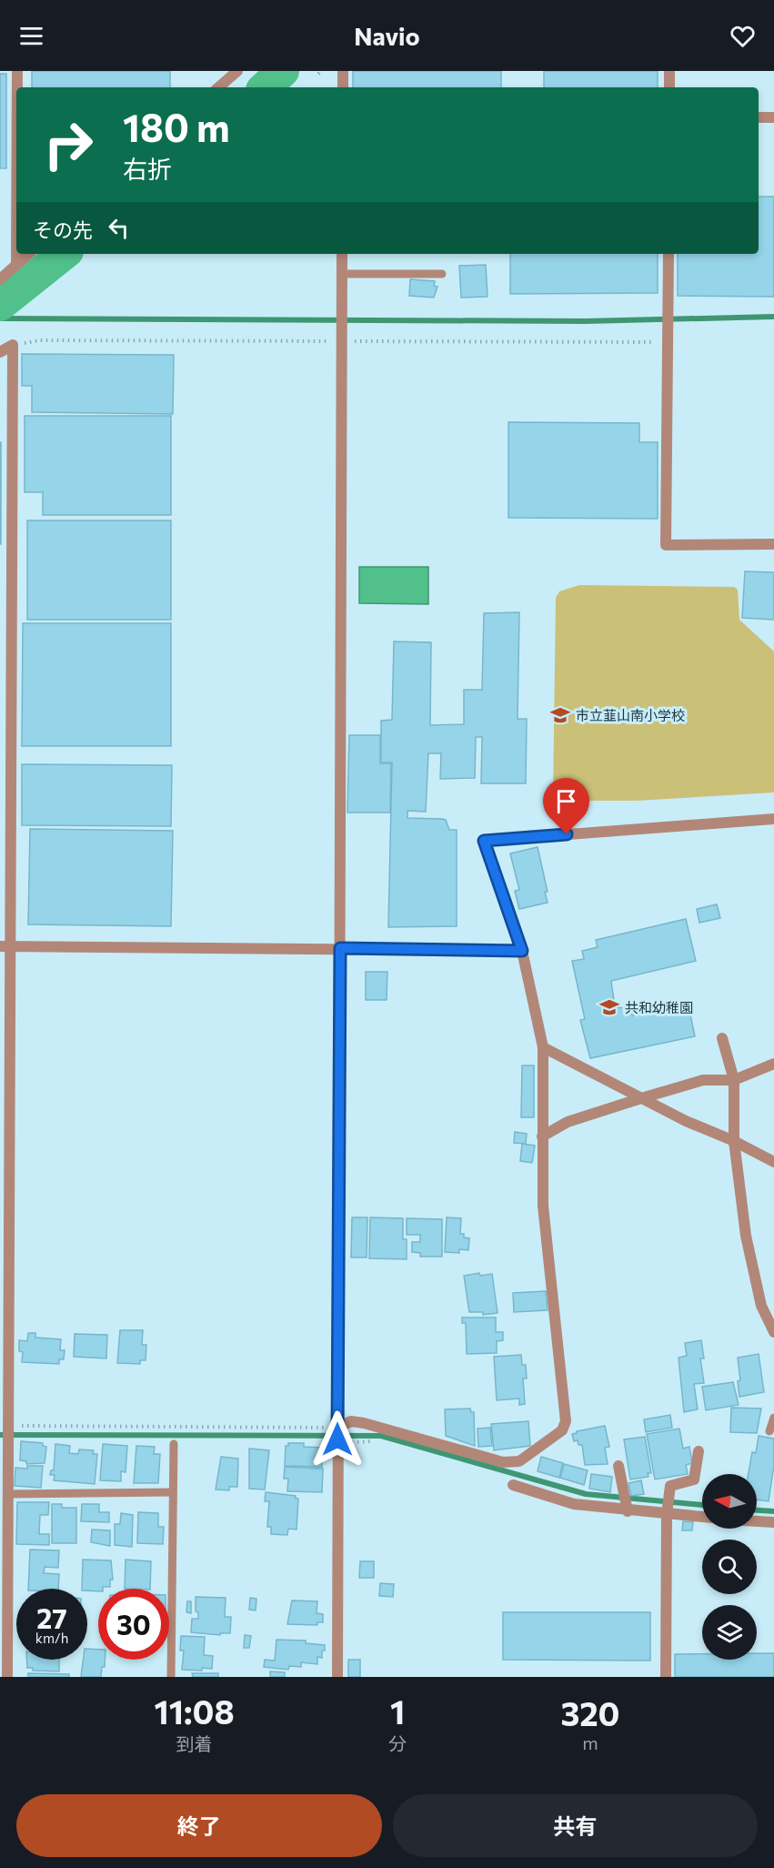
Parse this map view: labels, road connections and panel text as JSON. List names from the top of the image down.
{
  "places": {
    "school or university": ["市立韮山南小学校", "共和幼稚園"]
  },
  "north": "left",
  "page": {
    "header": "Navio",
    "turn": ["180 m", "右折"],
    "then": "その先",
    "speed": "27 km/h",
    "limit": "30",
    "eta": [
      "11:08",
      "到着",
      "1",
      "分",
      "320",
      "m"
    ],
    "buttons": ["終了", "共有"]
  }
}
